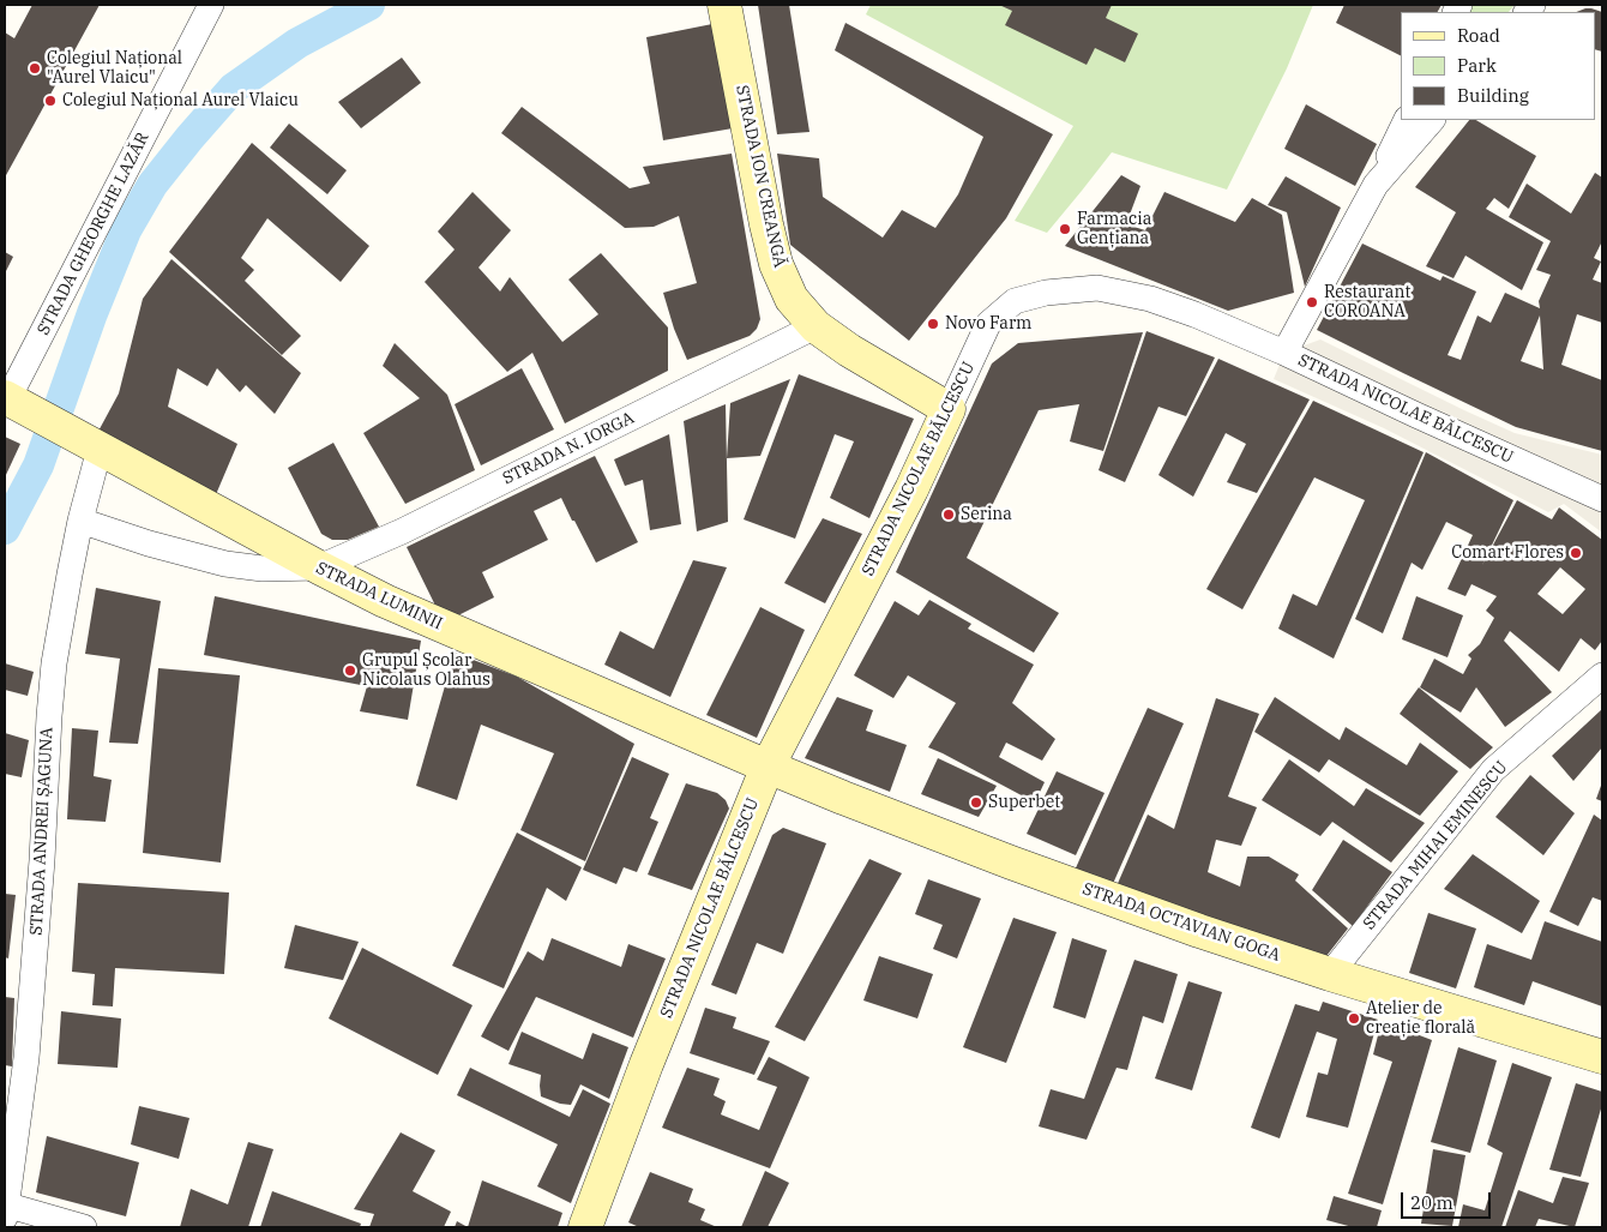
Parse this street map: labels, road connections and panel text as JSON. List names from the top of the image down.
{
  "streets": {
    "street": [
      "STRADA ION CREANGĂ",
      "STRADA GHEORGHE LAZĂR",
      "STRADA NICOLAE BĂLCESCU",
      "STRADA N. IORGA",
      "STRADA LUMINII",
      "STRADA ANDREI ȘAGUNA",
      "STRADA MIHAI EMINESCU",
      "STRADA OCTAVIAN GOGA"
    ]
  },
  "crossings": [
    ["STRADA ION CREANGĂ", "STRADA NICOLAE BĂLCESCU"],
    ["STRADA ION CREANGĂ", "STRADA N. IORGA"],
    ["STRADA GHEORGHE LAZĂR", "STRADA LUMINII"],
    ["STRADA NICOLAE BĂLCESCU", "STRADA LUMINII"],
    ["STRADA NICOLAE BĂLCESCU", "STRADA OCTAVIAN GOGA"],
    ["STRADA N. IORGA", "STRADA LUMINII"],
    ["STRADA LUMINII", "STRADA ANDREI ȘAGUNA"],
    ["STRADA LUMINII", "STRADA OCTAVIAN GOGA"],
    ["STRADA MIHAI EMINESCU", "STRADA OCTAVIAN GOGA"]
  ],
  "places": [
    "Colegiul Național \"Aurel Vlaicu\"",
    "Colegiul Național Aurel Vlaicu",
    "Farmacia Gențiana",
    "Restaurant COROANA",
    "Novo Farm",
    "Serina",
    "Comart Flores",
    "Grupul Școlar Nicolaus Olahus",
    "Superbet",
    "Atelier de creație florală"
  ],
  "legend": ["Road", "Park", "Building"],
  "scale_bar": "20 m"
}
